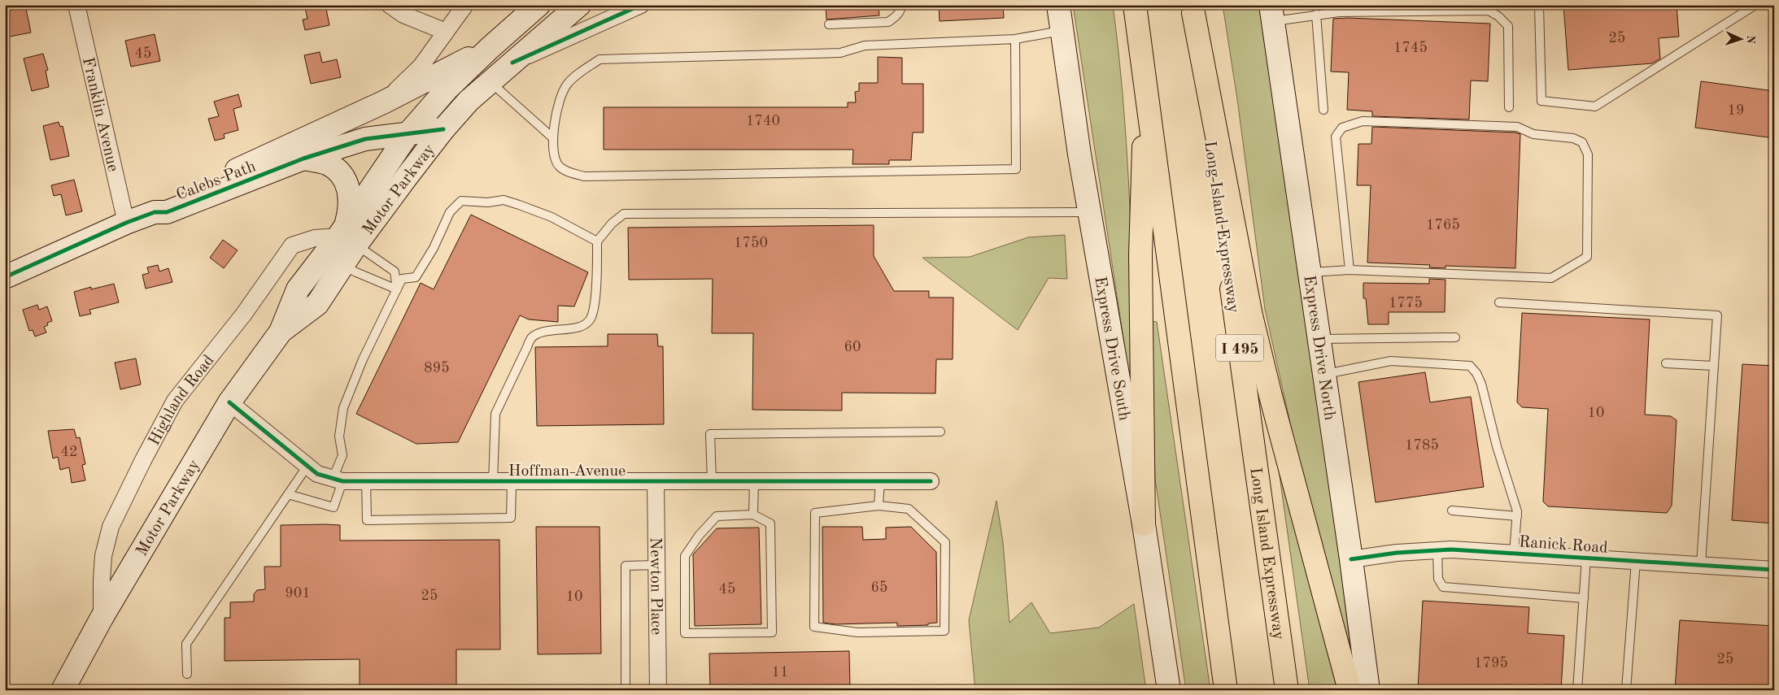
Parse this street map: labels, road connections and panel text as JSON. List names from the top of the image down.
{
  "streets": {
    "highway": ["Long Island Expressway", "I 495"],
    "main road": [
      "Calebs Path",
      "Motor Parkway",
      "Express Drive South",
      "Express Drive North"
    ],
    "street": [
      "Franklin Avenue",
      "Highland Road",
      "Hoffman Avenue",
      "Ranick Road",
      "Newton Place"
    ]
  },
  "crossings": [
    ["Franklin Avenue", "Calebs Path"],
    ["Calebs Path", "Motor Parkway"],
    ["Motor Parkway", "Highland Road"],
    ["Motor Parkway", "Hoffman Avenue"],
    ["Express Drive North", "Ranick Road"],
    ["Hoffman Avenue", "Newton Place"]
  ],
  "house_numbers": [
    "25",
    "1745",
    "45",
    "19",
    "1740",
    "1765",
    "1750",
    "1775",
    "60",
    "895",
    "10",
    "1785",
    "42",
    "65",
    "45",
    "901",
    "25",
    "10",
    "25",
    "1795",
    "11"
  ],
  "north": "right"
}
